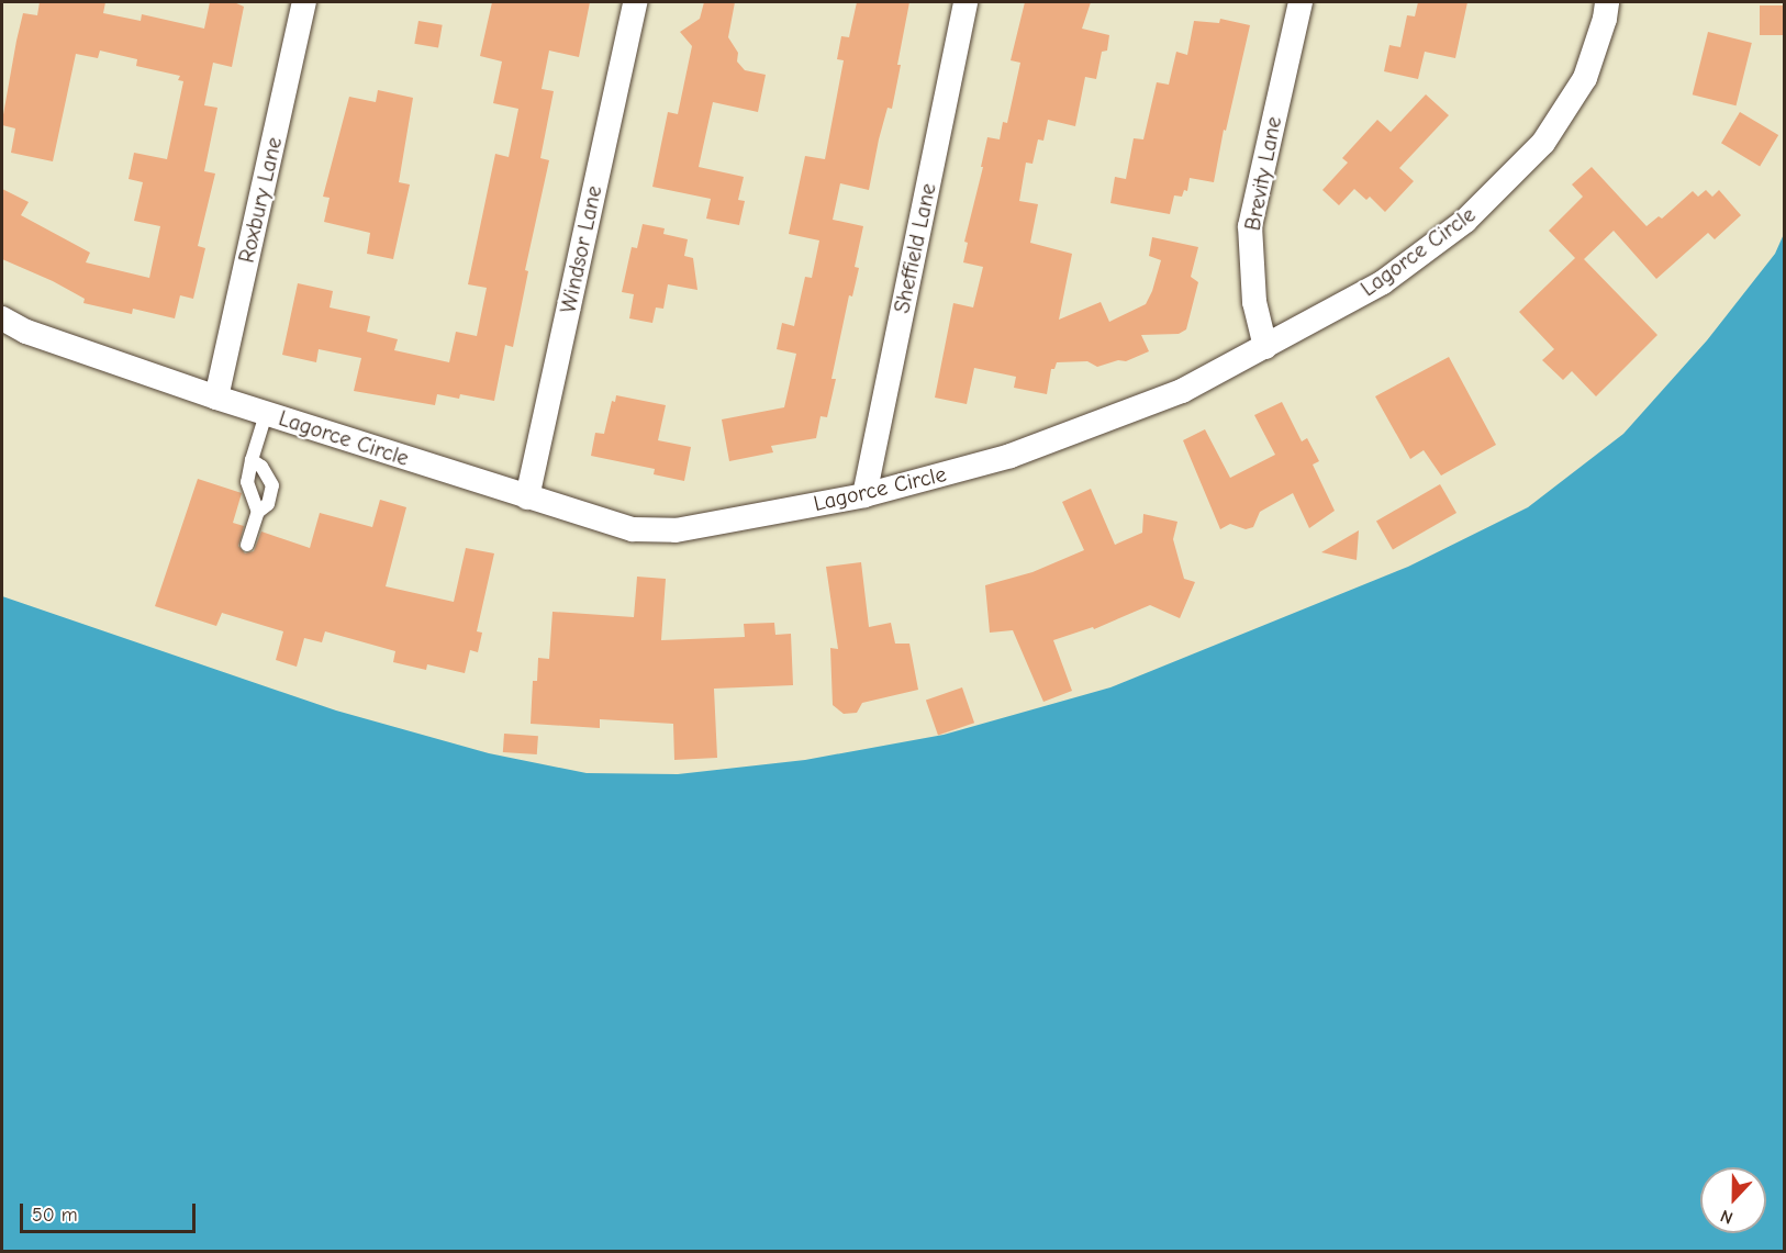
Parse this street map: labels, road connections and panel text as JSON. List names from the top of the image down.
{
  "streets": {
    "street": [
      "Brevity Lane",
      "Roxbury Lane",
      "Sheffield Lane",
      "Windsor Lane",
      "Lagorce Circle"
    ]
  },
  "crossings": [
    ["Brevity Lane", "Lagorce Circle"],
    ["Roxbury Lane", "Lagorce Circle"],
    ["Sheffield Lane", "Lagorce Circle"],
    ["Windsor Lane", "Lagorce Circle"]
  ],
  "scale_bar": "50 m",
  "north": "bottom"
}
